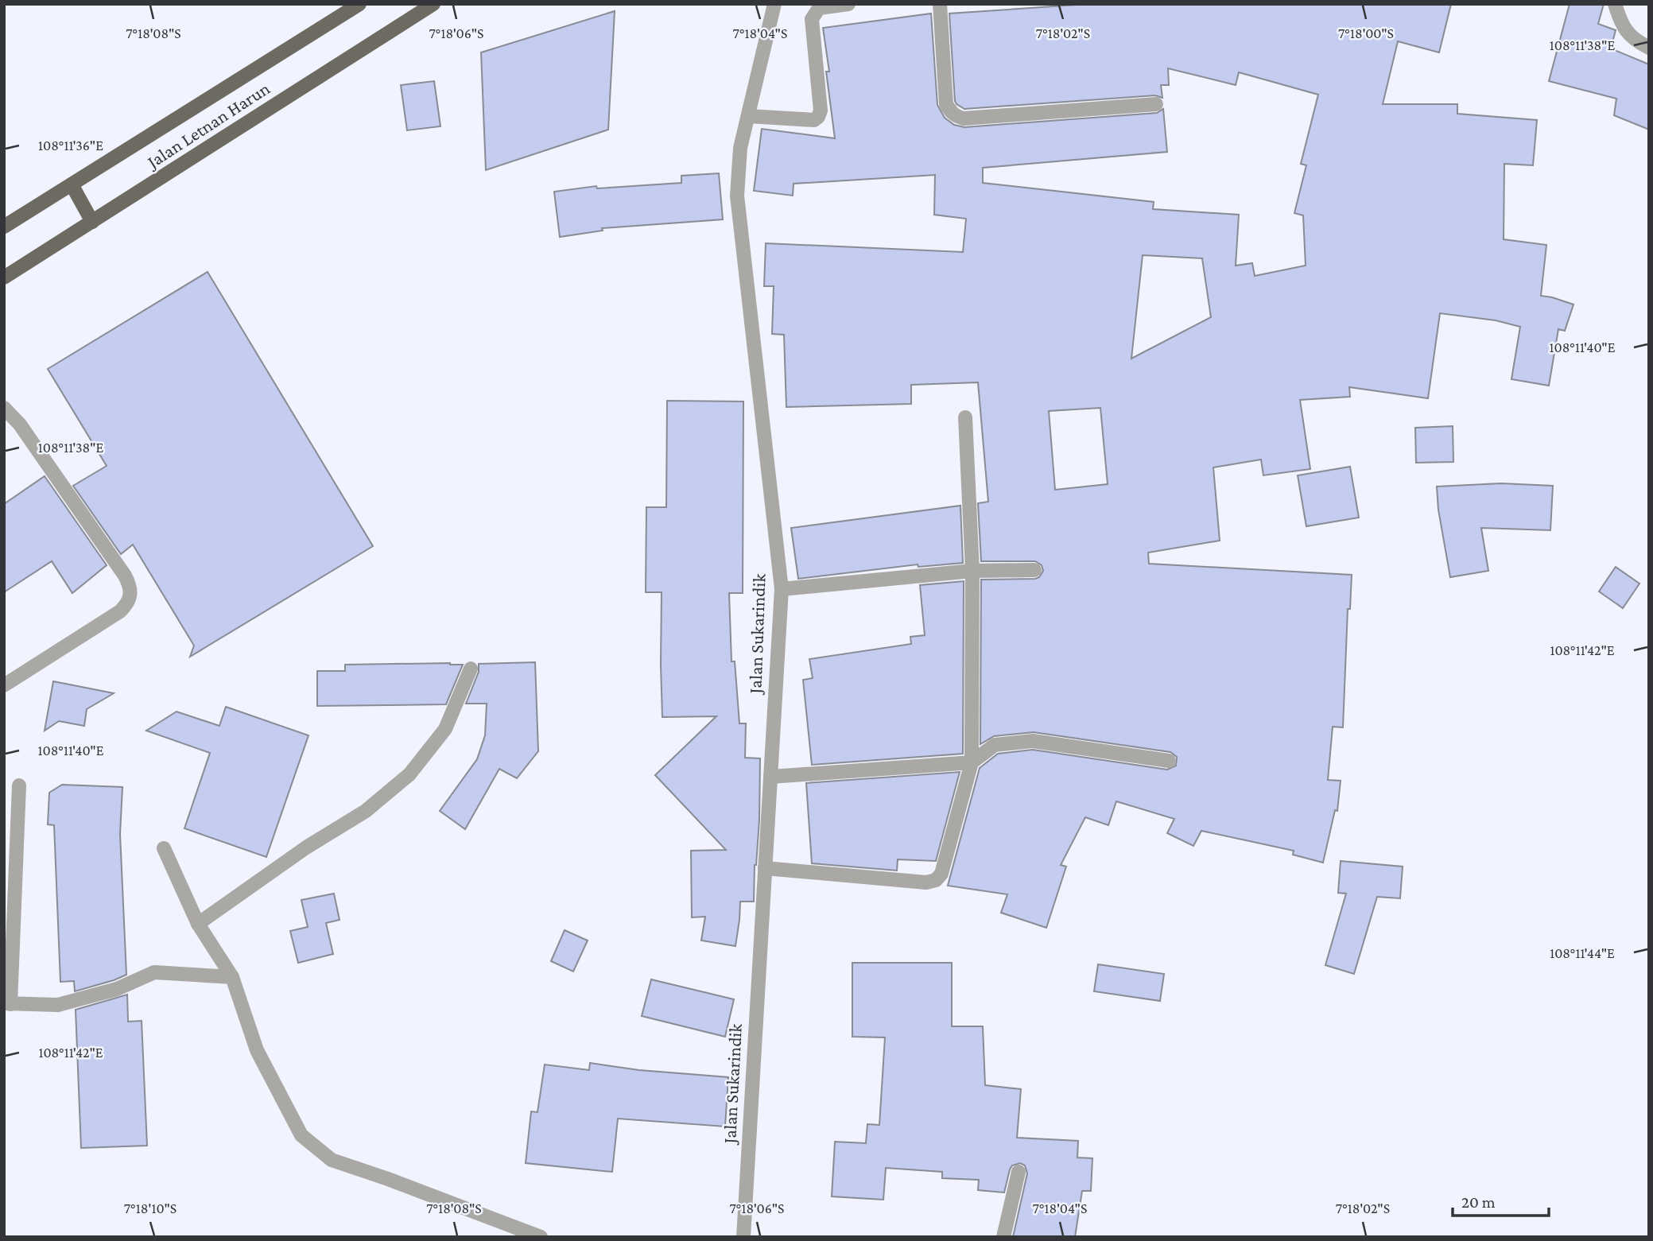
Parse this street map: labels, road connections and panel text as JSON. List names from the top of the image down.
{
  "streets": {
    "main road": ["Jalan Letnan Harun"],
    "street": ["Jalan Sukarindik"]
  },
  "scale_bar": "20 m",
  "coordinates": [
    "7°18'08\"S",
    "7°18'06\"S",
    "7°18'04\"S",
    "7°18'02\"S",
    "7°18'00\"S",
    "108°11'38\"E",
    "108°11'36\"E",
    "108°11'40\"E",
    "108°11'42\"E",
    "108°11'44\"E",
    "7°18'10\"S"
  ]
}
